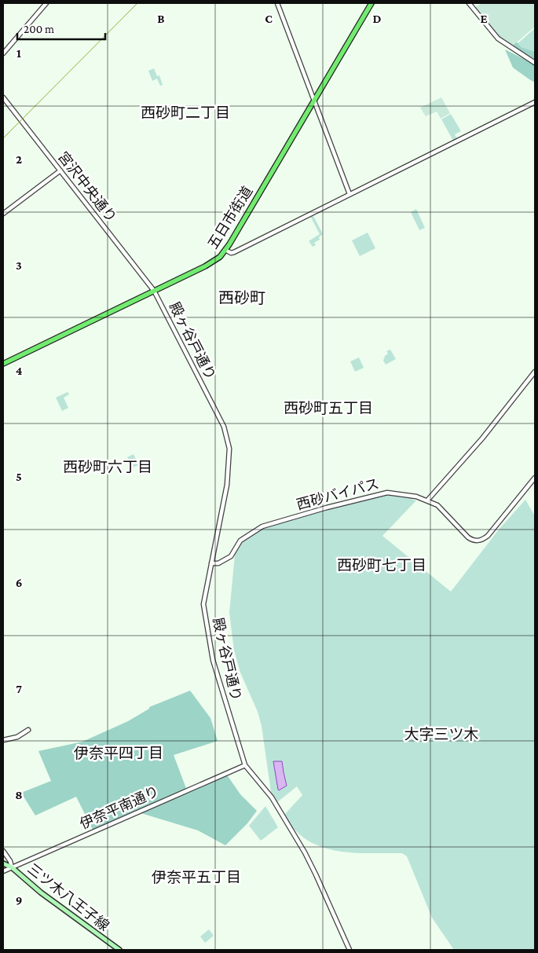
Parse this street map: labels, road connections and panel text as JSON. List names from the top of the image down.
{
  "streets": {
    "main road": ["五日市街道", "三ツ木八王子線"],
    "street": [
      "宮沢中央通り",
      "殿ヶ谷戸通り",
      "西砂バイパス",
      "伊奈平南通り"
    ]
  },
  "crossings": [
    ["宮沢中央通り", "五日市街道"],
    ["宮沢中央通り", "殿ヶ谷戸通り"],
    ["五日市街道", "殿ヶ谷戸通り"],
    ["殿ヶ谷戸通り", "西砂バイパス"],
    ["殿ヶ谷戸通り", "伊奈平南通り"],
    ["伊奈平南通り", "三ツ木八王子線"]
  ],
  "districts": [
    "西砂町二丁目",
    "西砂町",
    "西砂町五丁目",
    "西砂町六丁目",
    "西砂町七丁目",
    "大字三ツ木",
    "伊奈平四丁目",
    "伊奈平五丁目"
  ],
  "scale_bar": "200 m",
  "grid": {
    "columns": [
      "B",
      "C",
      "D",
      "E"
    ],
    "rows": [
      "1",
      "2",
      "3",
      "4",
      "5",
      "6",
      "7",
      "8",
      "9"
    ]
  }
}
